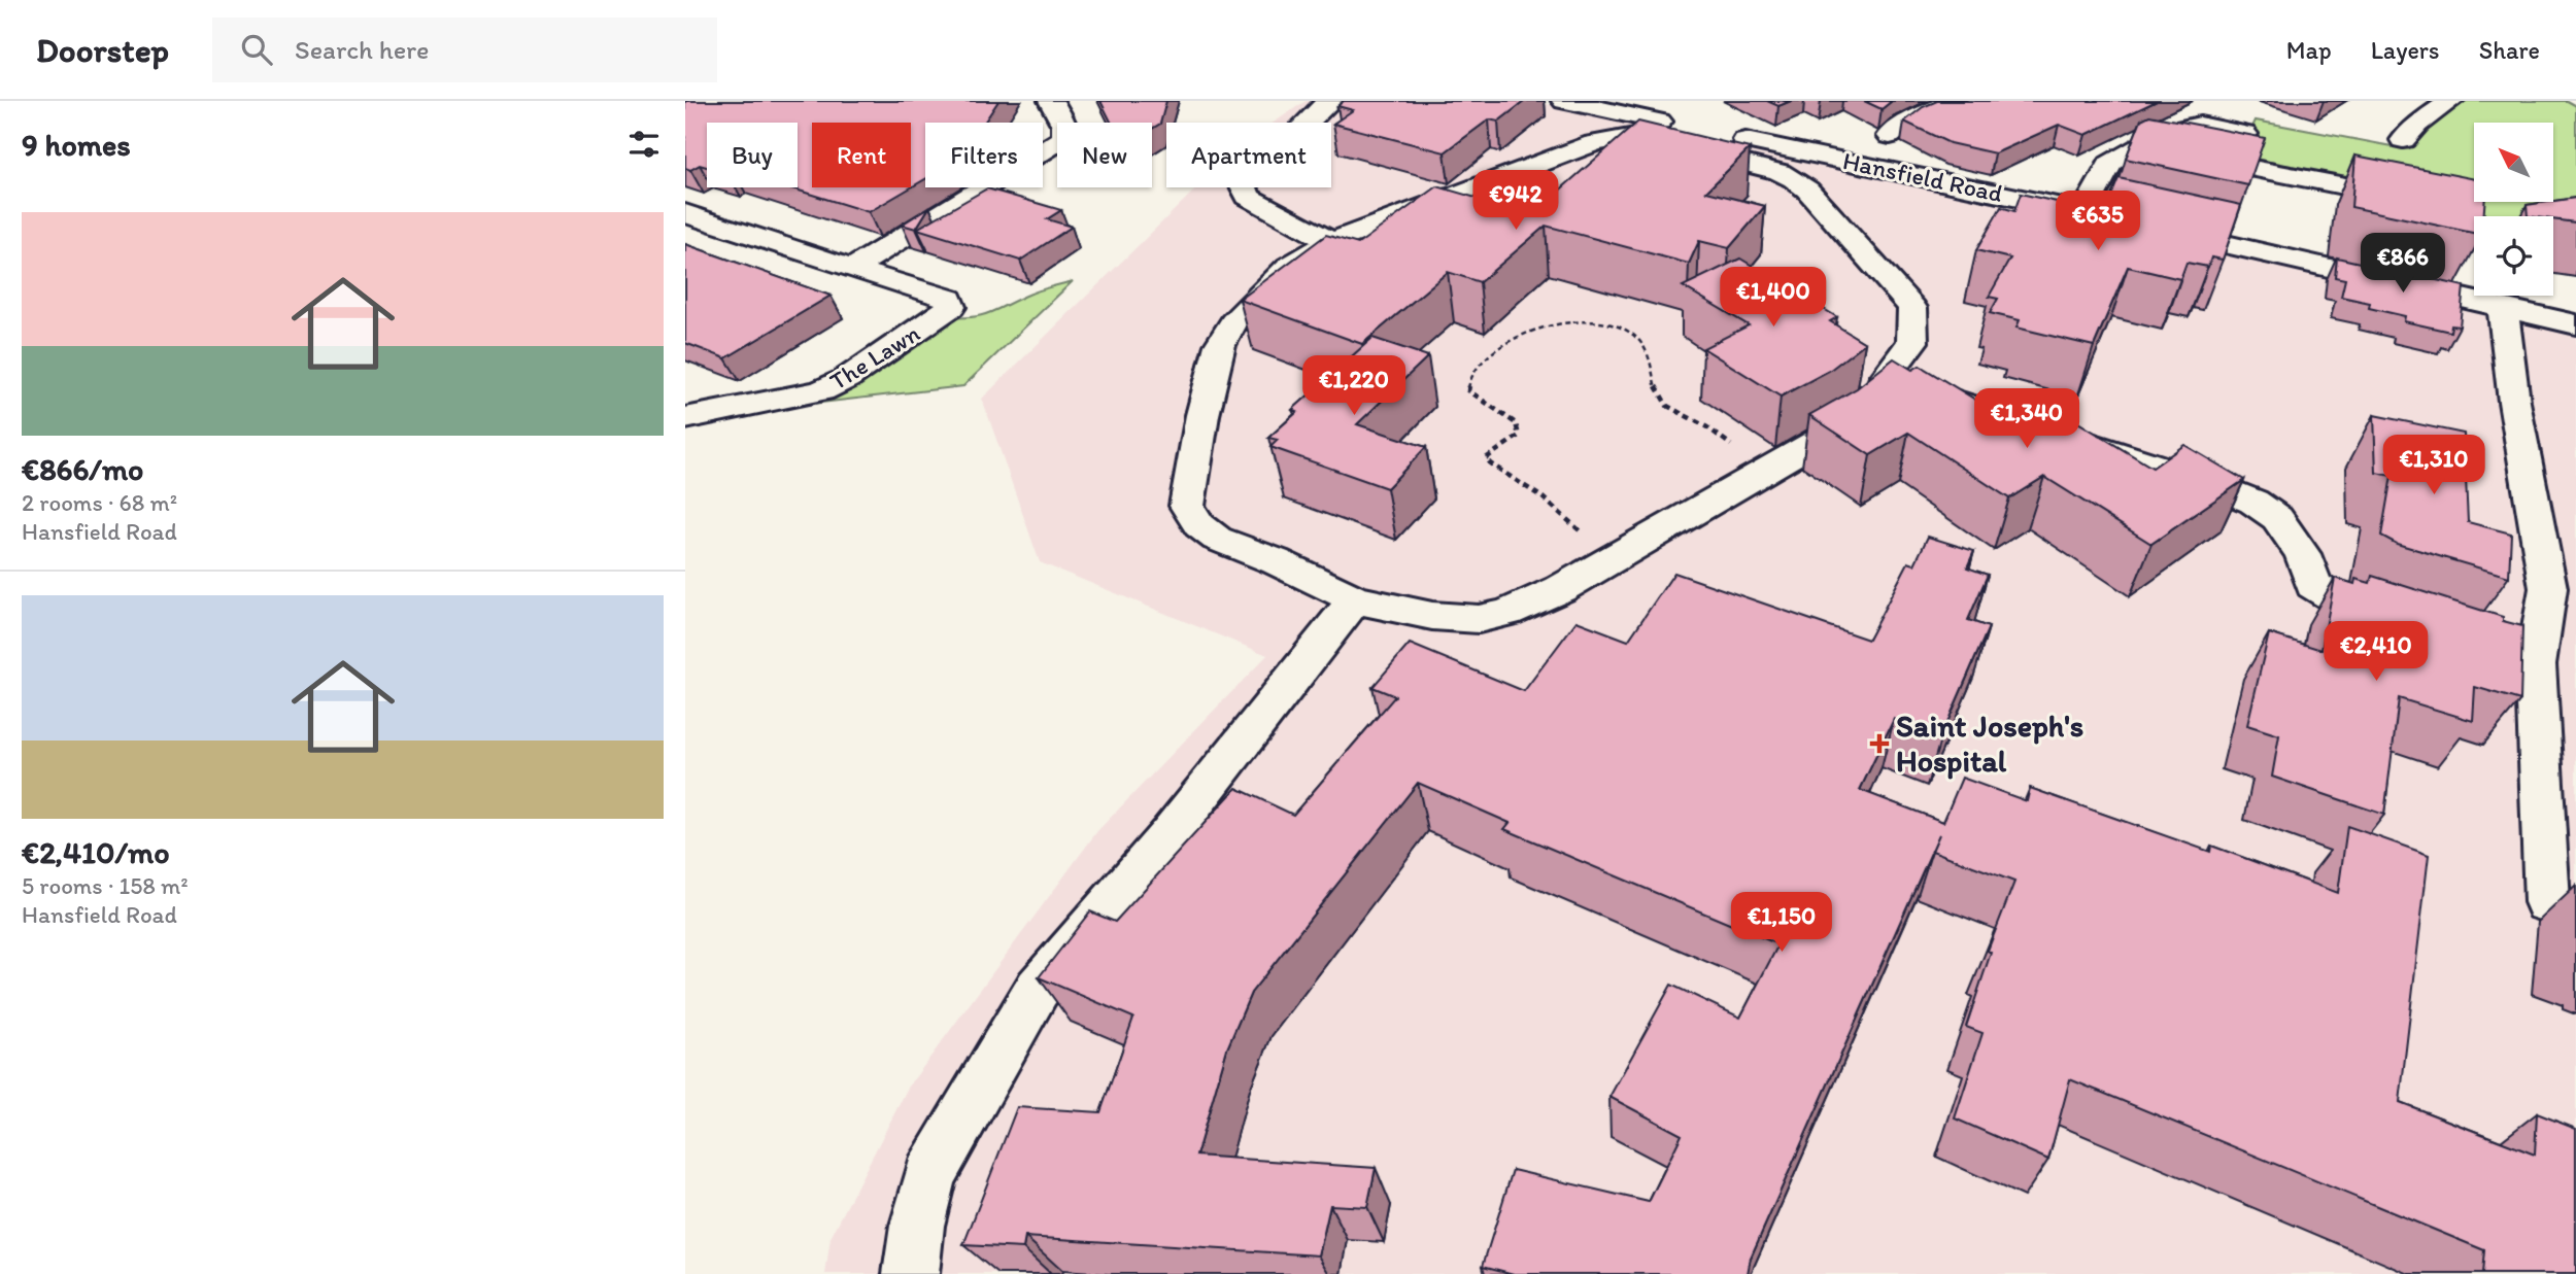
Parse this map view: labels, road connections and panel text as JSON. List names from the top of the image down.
{
  "streets": {
    "street": ["Hansfield Road", "The Lawn"]
  },
  "places": {
    "health": ["Saint Joseph's Hospital"]
  },
  "north": "top left",
  "page": {
    "header": "Doorstep",
    "search": "Search here",
    "nav": ["Map", "Layers", "Share"],
    "heading": "9 homes",
    "chip": [
      "Buy",
      "Rent",
      "Filters",
      "New",
      "Apartment"
    ],
    "price": [
      "€942",
      "€635",
      "€866",
      "€1,400",
      "€1,220",
      "€1,340",
      "€1,310",
      "€2,410",
      "€1,150"
    ],
    "list": [
      {
        "name": "€866/mo",
        "note": "2 rooms · 68 m² · Hansfield Road"
      },
      {
        "name": "€2,410/mo",
        "note": "5 rooms · 158 m² · Hansfield Road"
      }
    ]
  }
}
